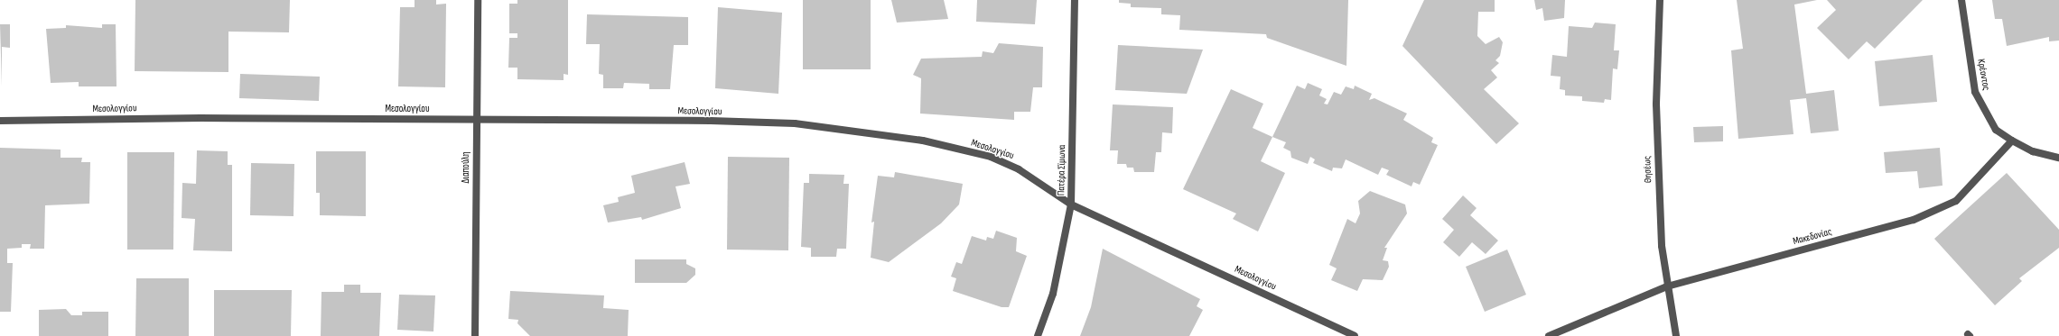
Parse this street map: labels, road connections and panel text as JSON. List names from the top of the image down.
{
  "streets": {
    "street": [
      "Κρέοντος",
      "Μεσολογγίου",
      "Διαπούλη",
      "Θησέως",
      "Πατέρα Σϊμωνα",
      "Μακεδονίας"
    ]
  },
  "crossings": [
    ["Κρέοντος", "Μακεδονίας"],
    ["Μεσολογγίου", "Διαπούλη"],
    ["Μεσολογγίου", "Πατέρα Σϊμωνα"],
    ["Θησέως", "Μακεδονίας"]
  ]
}
